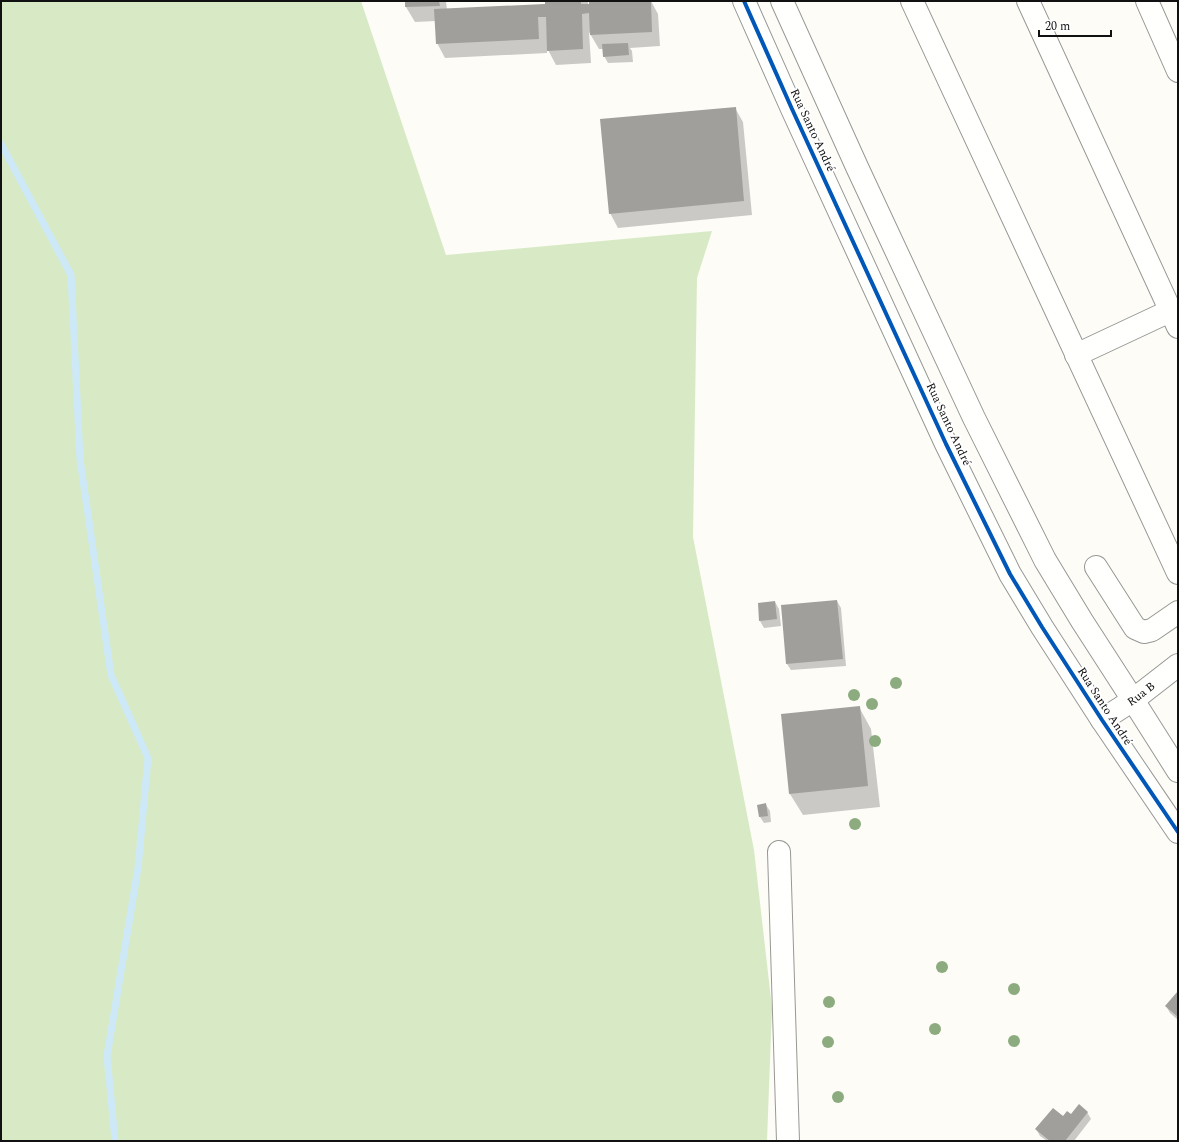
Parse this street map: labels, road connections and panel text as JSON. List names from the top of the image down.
{
  "streets": {
    "street": ["Rua Santo André", "Rua B"]
  },
  "crossings": [
    ["Rua Santo André", "Rua B"]
  ],
  "scale_bar": "20 m"
}
